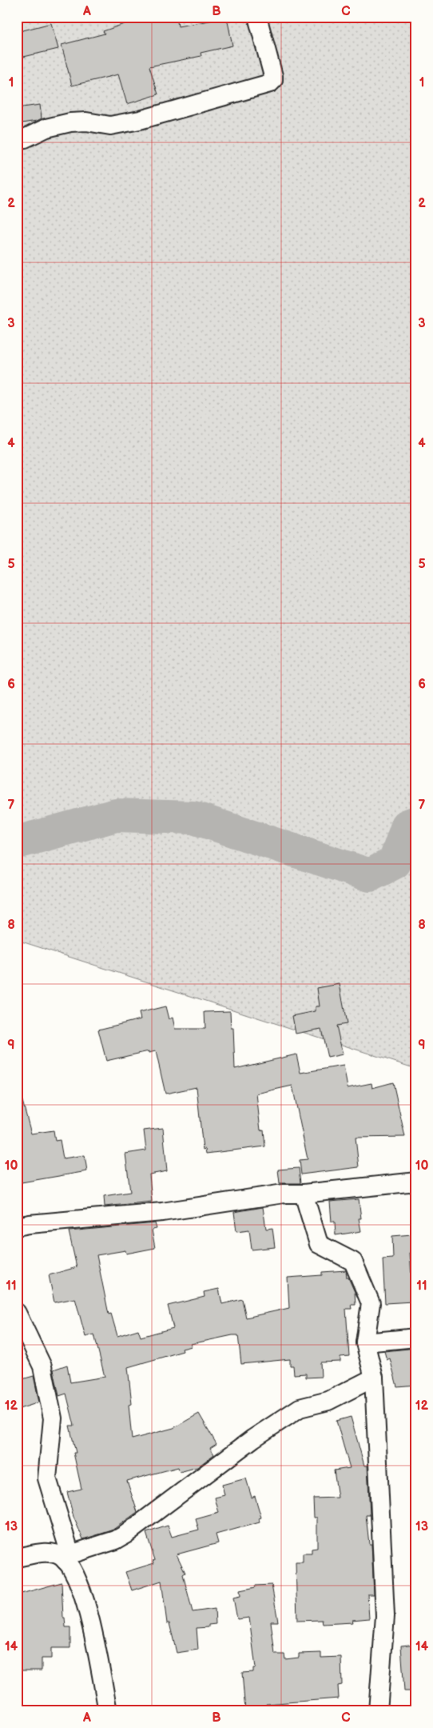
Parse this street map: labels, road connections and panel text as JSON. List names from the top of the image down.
{
  "grid": {
    "columns": ["A", "B", "C"],
    "rows": [
      "1",
      "2",
      "3",
      "4",
      "5",
      "6",
      "7",
      "8",
      "9",
      "10",
      "11",
      "12",
      "13",
      "14"
    ]
  }
}
